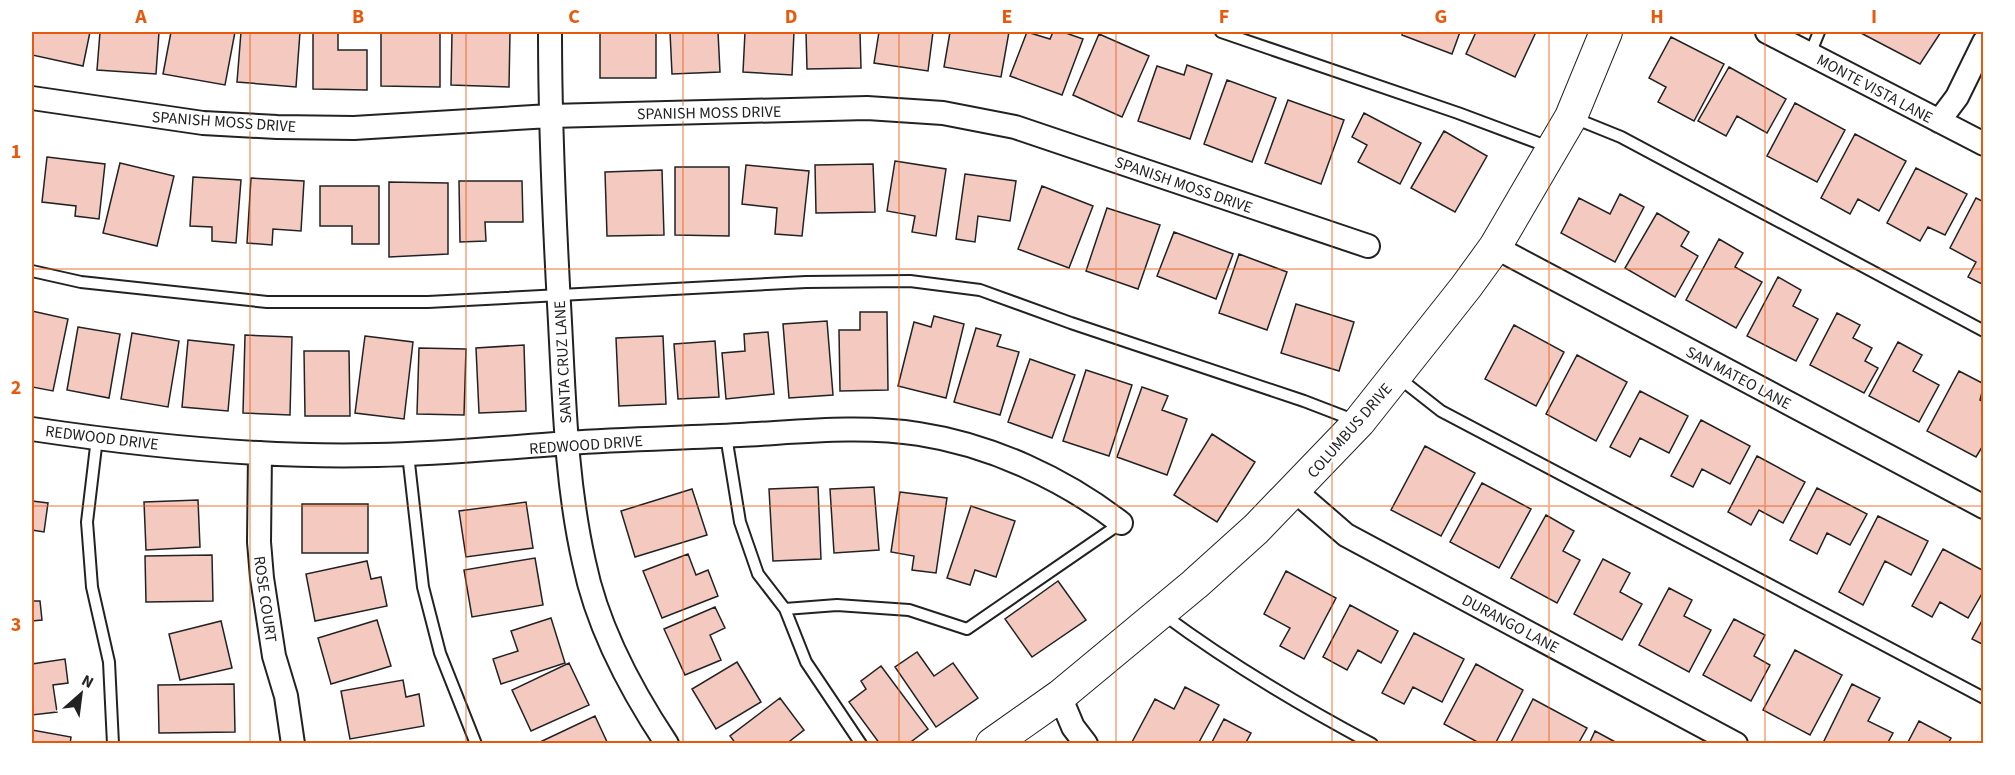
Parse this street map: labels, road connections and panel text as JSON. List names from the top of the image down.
{
  "streets": {
    "street": [
      "MONTE VISTA LANE",
      "SPANISH MOSS DRIVE",
      "SANTA CRUZ LANE",
      "SAN MATEO LANE",
      "COLUMBUS DRIVE",
      "REDWOOD DRIVE",
      "ROSE COURT",
      "DURANGO LANE"
    ]
  },
  "crossings": [
    ["SPANISH MOSS DRIVE", "SANTA CRUZ LANE"],
    ["SANTA CRUZ LANE", "REDWOOD DRIVE"],
    ["SAN MATEO LANE", "COLUMBUS DRIVE"],
    ["COLUMBUS DRIVE", "DURANGO LANE"],
    ["REDWOOD DRIVE", "ROSE COURT"]
  ],
  "north": "top right",
  "grid": {
    "columns": [
      "A",
      "B",
      "C",
      "D",
      "E",
      "F",
      "G",
      "H",
      "I"
    ],
    "rows": ["1", "2", "3"]
  }
}
